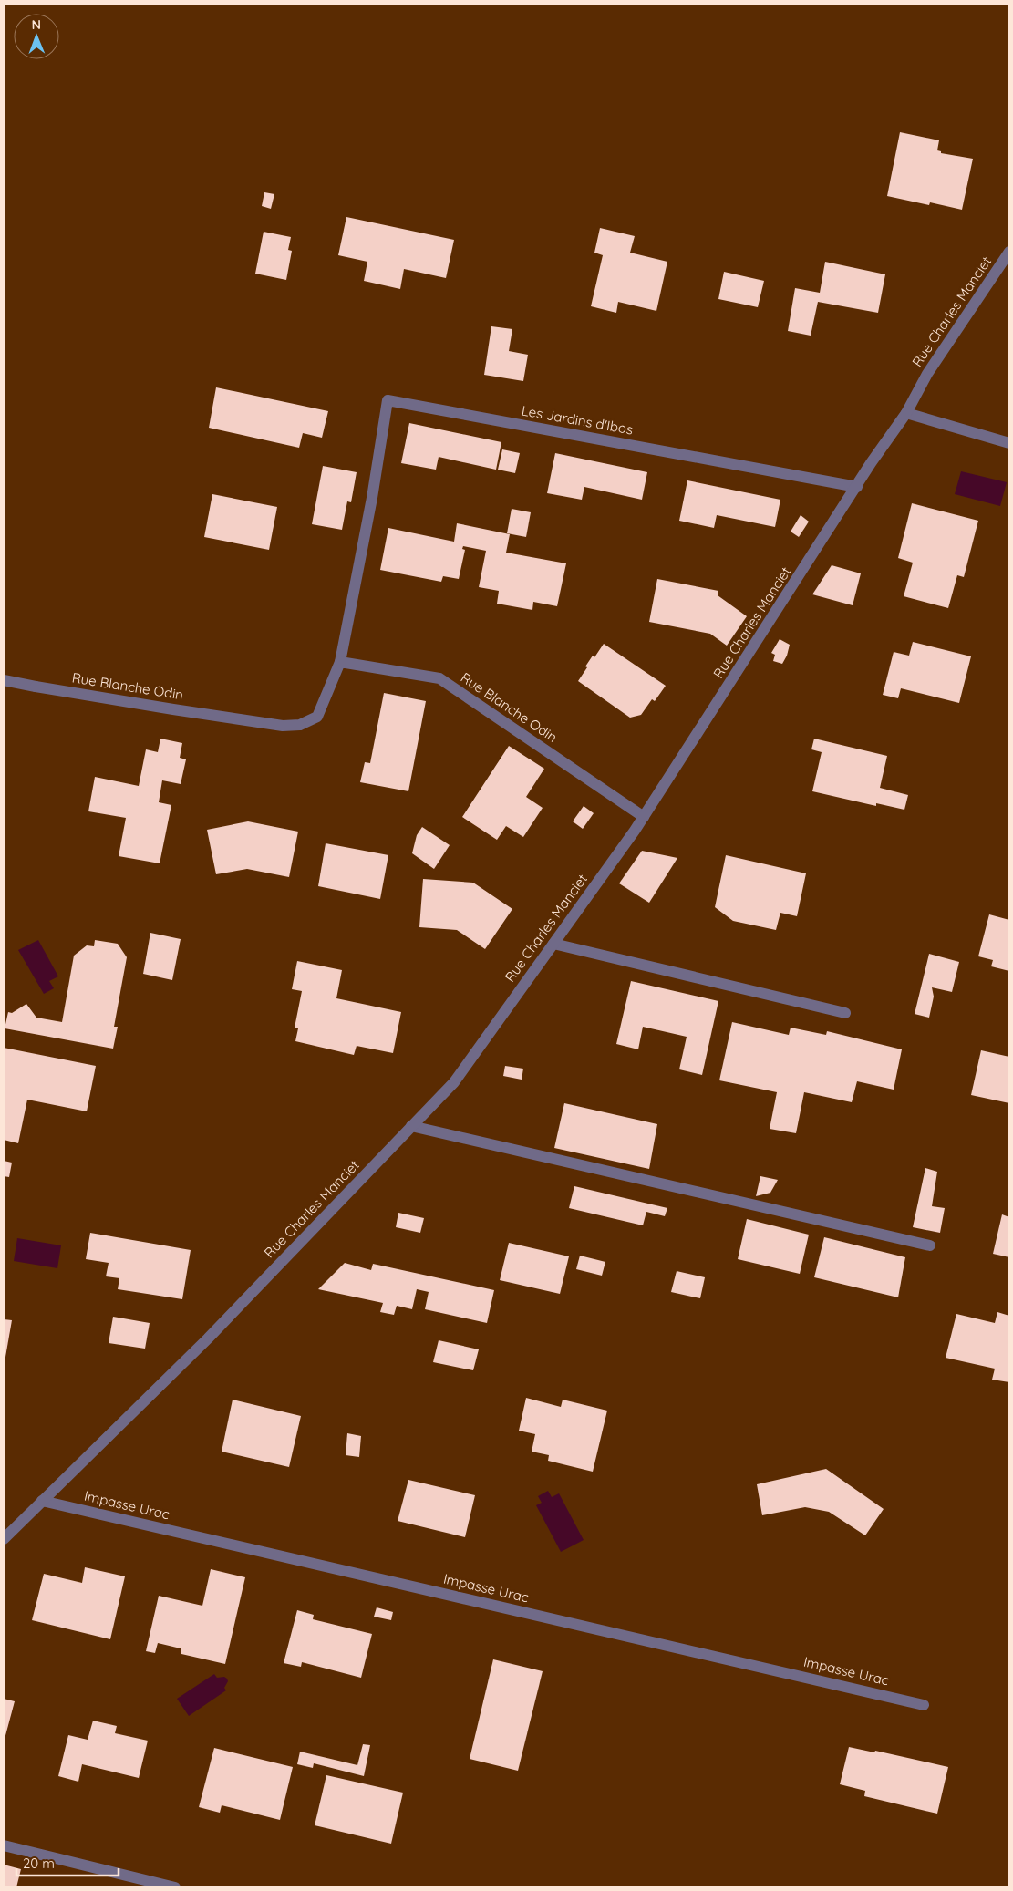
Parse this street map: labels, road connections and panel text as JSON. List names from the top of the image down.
{
  "streets": {
    "street": [
      "Rue Charles Manciet",
      "Les Jardins d'Ibos",
      "Rue Blanche Odin",
      "Impasse Urac"
    ]
  },
  "crossings": [
    ["Rue Charles Manciet", "Les Jardins d'Ibos"],
    ["Rue Charles Manciet", "Rue Blanche Odin"],
    ["Rue Charles Manciet", "Impasse Urac"],
    ["Les Jardins d'Ibos", "Rue Blanche Odin"]
  ],
  "scale_bar": "20 m",
  "north": "top"
}
